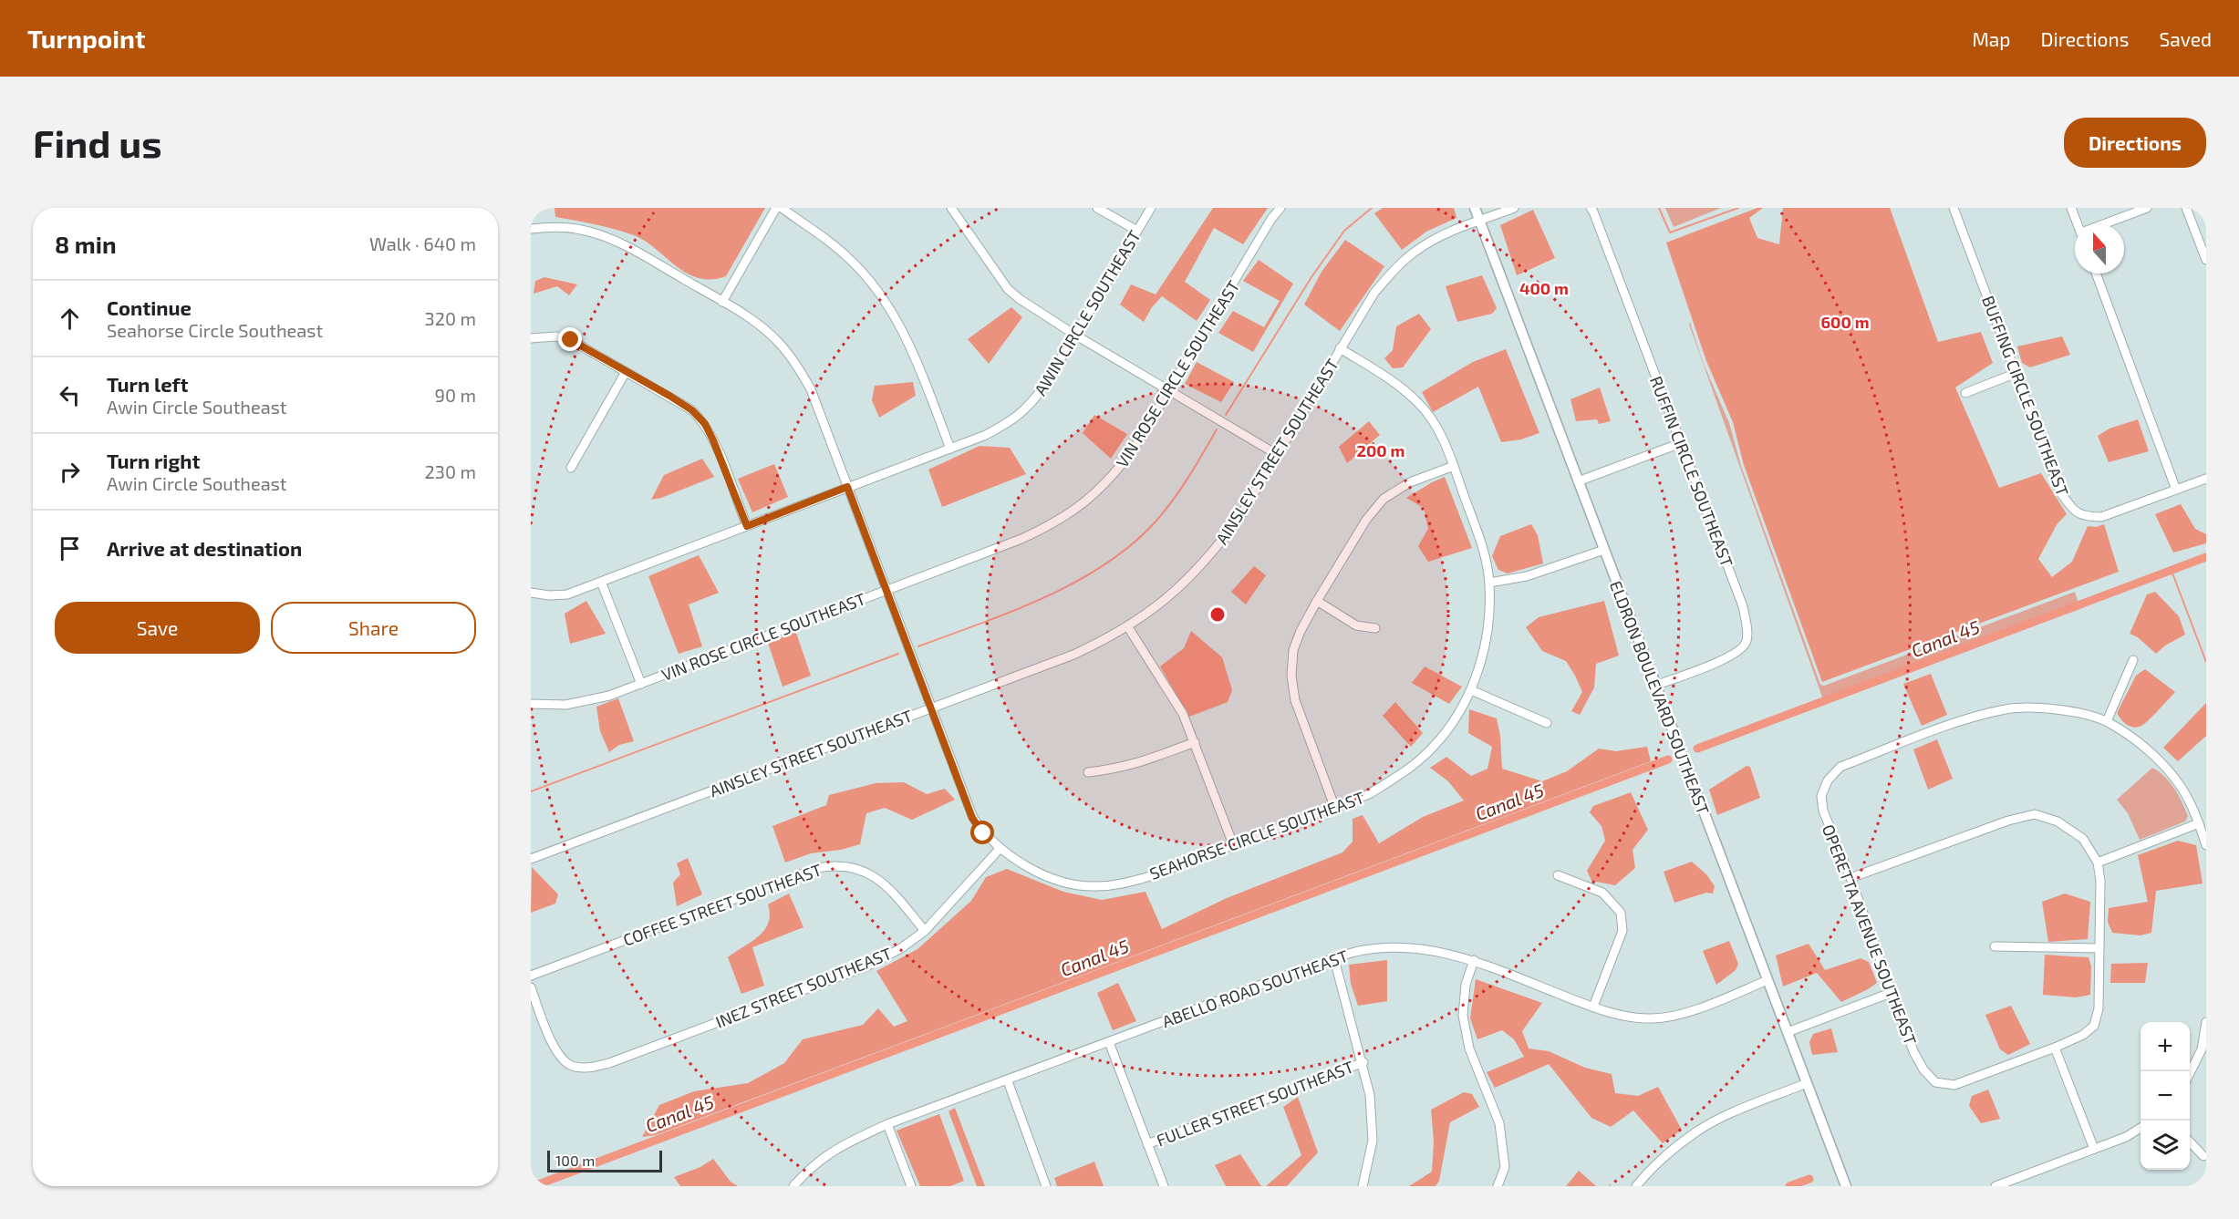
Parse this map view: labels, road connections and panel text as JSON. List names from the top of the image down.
{
  "streets": {
    "street": [
      "AWIN CIRCLE SOUTHEAST",
      "VIN ROSE CIRCLE SOUTHEAST",
      "BUFFING CIRCLE SOUTHEAST",
      "AINSLEY STREET SOUTHEAST",
      "RUFFIN CIRCLE SOUTHEAST",
      "ELDRON BOULEVARD SOUTHEAST",
      "SEAHORSE CIRCLE SOUTHEAST",
      "COFFEE STREET SOUTHEAST",
      "OPERETTA AVENUE SOUTHEAST",
      "INEZ STREET SOUTHEAST",
      "ABELLO ROAD SOUTHEAST",
      "FULLER STREET SOUTHEAST"
    ]
  },
  "crossings": [
    ["AWIN CIRCLE SOUTHEAST", "SEAHORSE CIRCLE SOUTHEAST"],
    ["VIN ROSE CIRCLE SOUTHEAST", "SEAHORSE CIRCLE SOUTHEAST"],
    ["AINSLEY STREET SOUTHEAST", "ELDRON BOULEVARD SOUTHEAST"],
    ["AINSLEY STREET SOUTHEAST", "SEAHORSE CIRCLE SOUTHEAST"],
    ["RUFFIN CIRCLE SOUTHEAST", "ELDRON BOULEVARD SOUTHEAST"],
    ["ELDRON BOULEVARD SOUTHEAST", "ABELLO ROAD SOUTHEAST"],
    ["SEAHORSE CIRCLE SOUTHEAST", "INEZ STREET SOUTHEAST"],
    ["COFFEE STREET SOUTHEAST", "INEZ STREET SOUTHEAST"]
  ],
  "water": ["Canal 45"],
  "scale_bar": "100 m",
  "north": "top",
  "page": {
    "header": "Turnpoint",
    "nav": ["Map", "Directions", "Saved"],
    "buttons": [
      "Directions",
      ["Save", "Share"]
    ],
    "title": "Find us",
    "heading": ["8 min", "Walk · 640 m"],
    "list": [
      ["Continue", "Seahorse Circle Southeast", "320 m"],
      ["Turn left", "Awin Circle Southeast", "90 m"],
      ["Turn right", "Awin Circle Southeast", "230 m"],
      "Arrive at destination"
    ],
    "map_buttons": ["+", "−"],
    "scale": "100 m"
  },
  "rings": ["400 m", "600 m", "200 m"]
}
